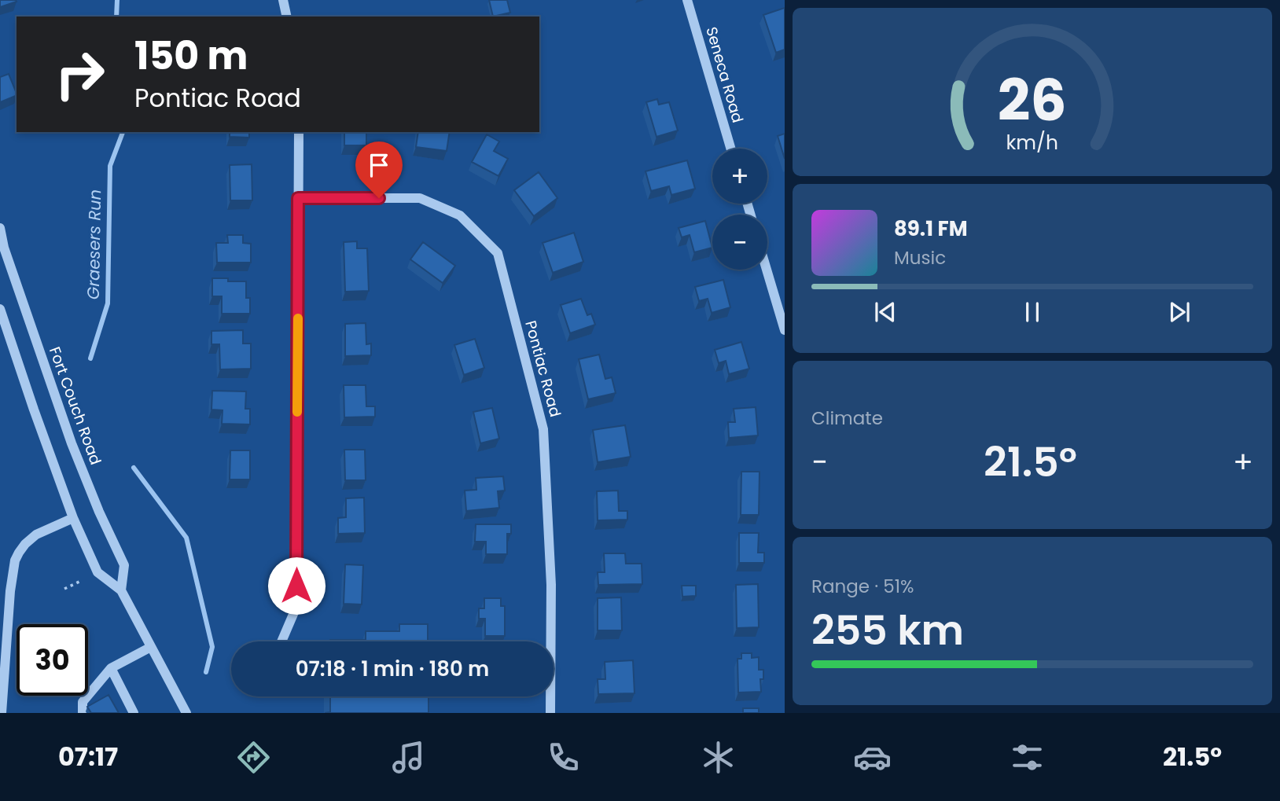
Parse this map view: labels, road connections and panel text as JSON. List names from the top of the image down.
{
  "streets": {
    "street": ["Seneca Road", "Pontiac Road", "Fort Couch Road"]
  },
  "water": ["Graesers Run"],
  "page": {
    "turn": ["150 m", "Pontiac Road"],
    "map_buttons": ["+", "−"],
    "song": ["89.1 FM", "Music"],
    "tile": [
      "Climate",
      ["Range · 51%", "255 km"]
    ],
    "heat": ["−", "21.5°", "+"],
    "limit": "30",
    "trip": "07:18 · 1 min · 180 m",
    "tabs": ["07:17", "21.5°"],
    "gauge": ["26", "km/h"]
  }
}
